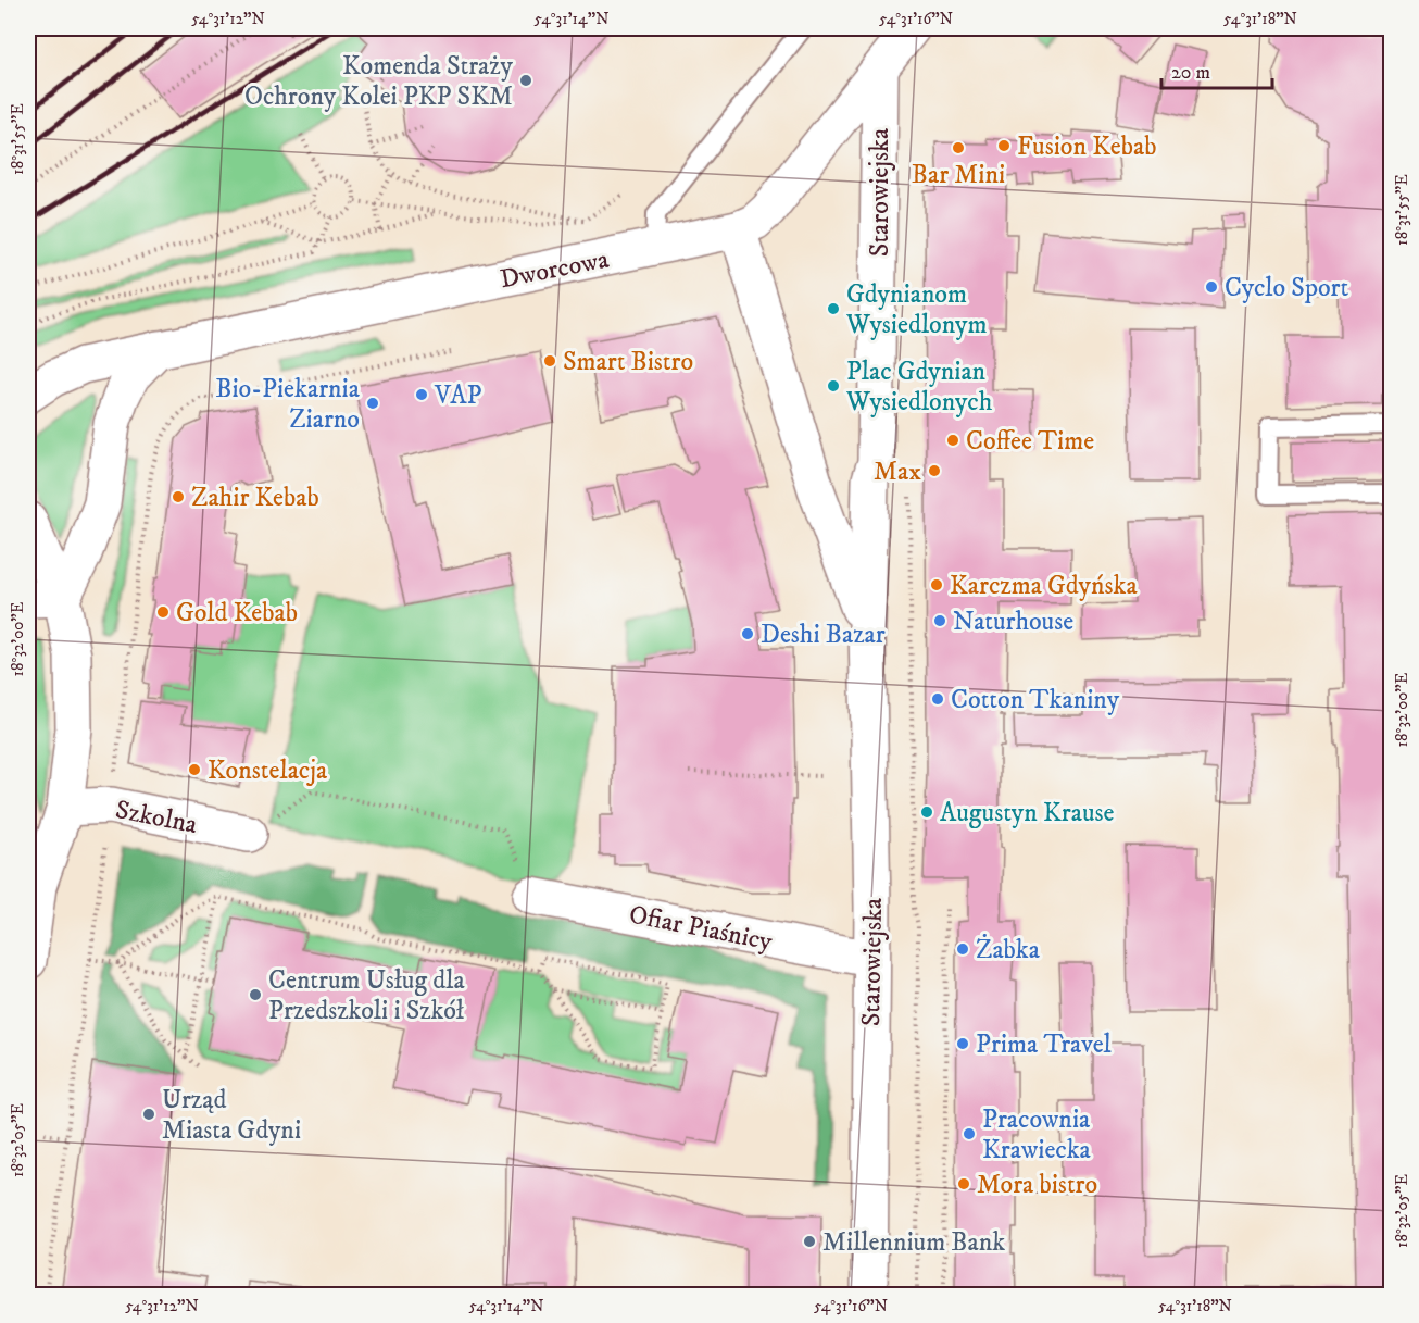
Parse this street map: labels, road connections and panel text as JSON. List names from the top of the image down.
{
  "streets": {
    "street": [
      "Starowiejska",
      "Dworcowa",
      "Szkolna",
      "Ofiar Piaśnicy"
    ]
  },
  "crossings": [
    ["Starowiejska", "Dworcowa"],
    ["Starowiejska", "Ofiar Piaśnicy"]
  ],
  "places": [
    "Komenda Straży Ochrony Kolei PKP SKM",
    "Fusion Kebab",
    "Bar Mini",
    "Cyclo Sport",
    "Gdynianom Wysiedlonym",
    "Smart Bistro",
    "Plac Gdynian Wysiedlonych",
    "VAP",
    "Bio-Piekarnia Ziarno",
    "Coffee Time",
    "Max",
    "Zahir Kebab",
    "Karczma Gdyńska",
    "Gold Kebab",
    "Naturhouse",
    "Deshi Bazar",
    "Cotton Tkaniny",
    "Konstelacja",
    "Augustyn Krause",
    "Żabka",
    "Centrum Usług dla Przedszkoli i Szkół",
    "Prima Travel",
    "Urząd Miasta Gdyni",
    "Pracownia Krawiecka",
    "Mora bistro",
    "Millennium Bank"
  ],
  "scale_bar": "20 m",
  "coordinates": [
    "54°31'12\"N",
    "54°31'14\"N",
    "54°31'16\"N",
    "54°31'18\"N",
    "18°31'55\"E",
    "18°32'00\"E",
    "18°32'05\"E"
  ]
}
